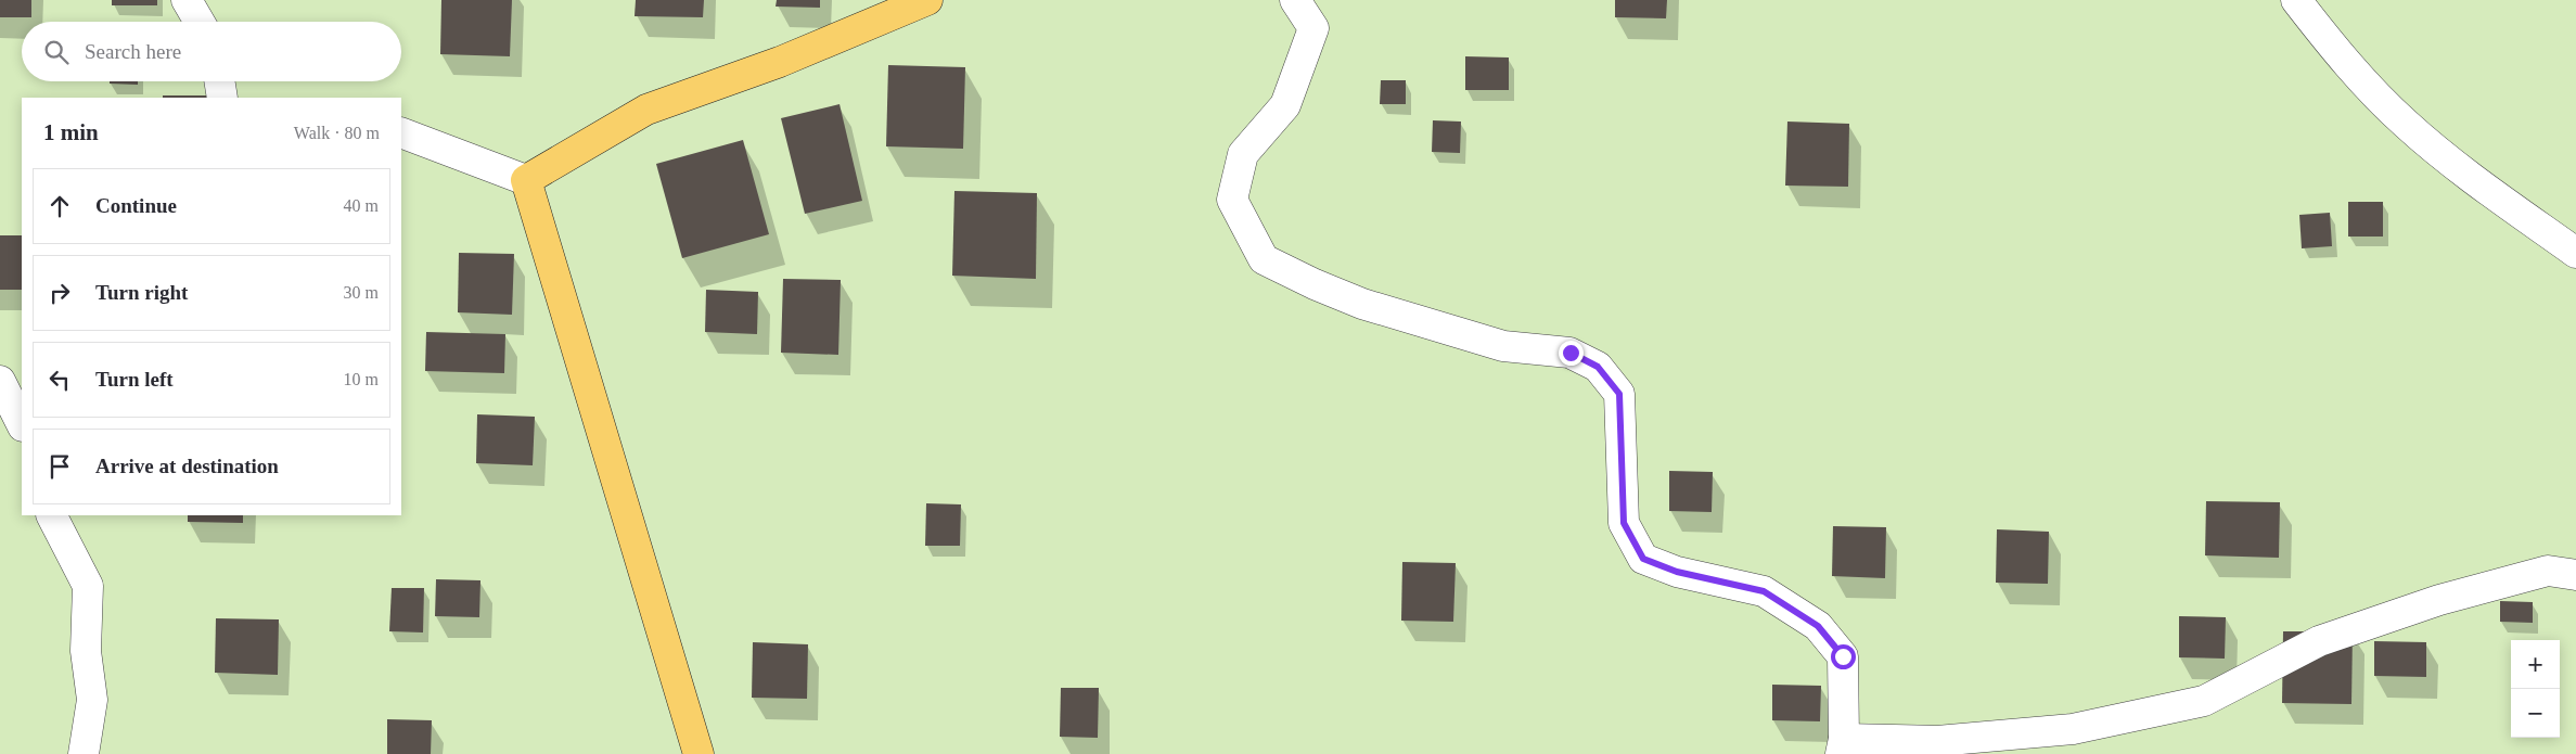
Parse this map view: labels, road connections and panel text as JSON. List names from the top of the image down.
{
  "page": {
    "search": "Search here",
    "heading": ["1 min", "Walk · 80 m"],
    "list": [
      ["Continue", "40 m"],
      ["Turn right", "30 m"],
      ["Turn left", "10 m"],
      "Arrive at destination"
    ],
    "map_buttons": ["+", "−"]
  }
}
